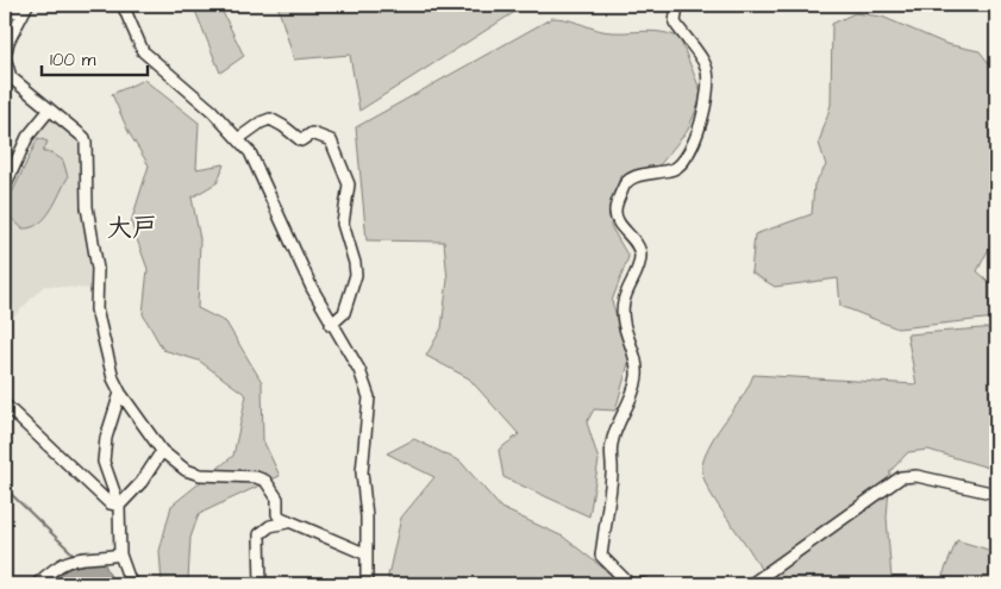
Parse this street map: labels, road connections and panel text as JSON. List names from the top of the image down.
{
  "districts": ["大戸"],
  "scale_bar": "100 m"
}
